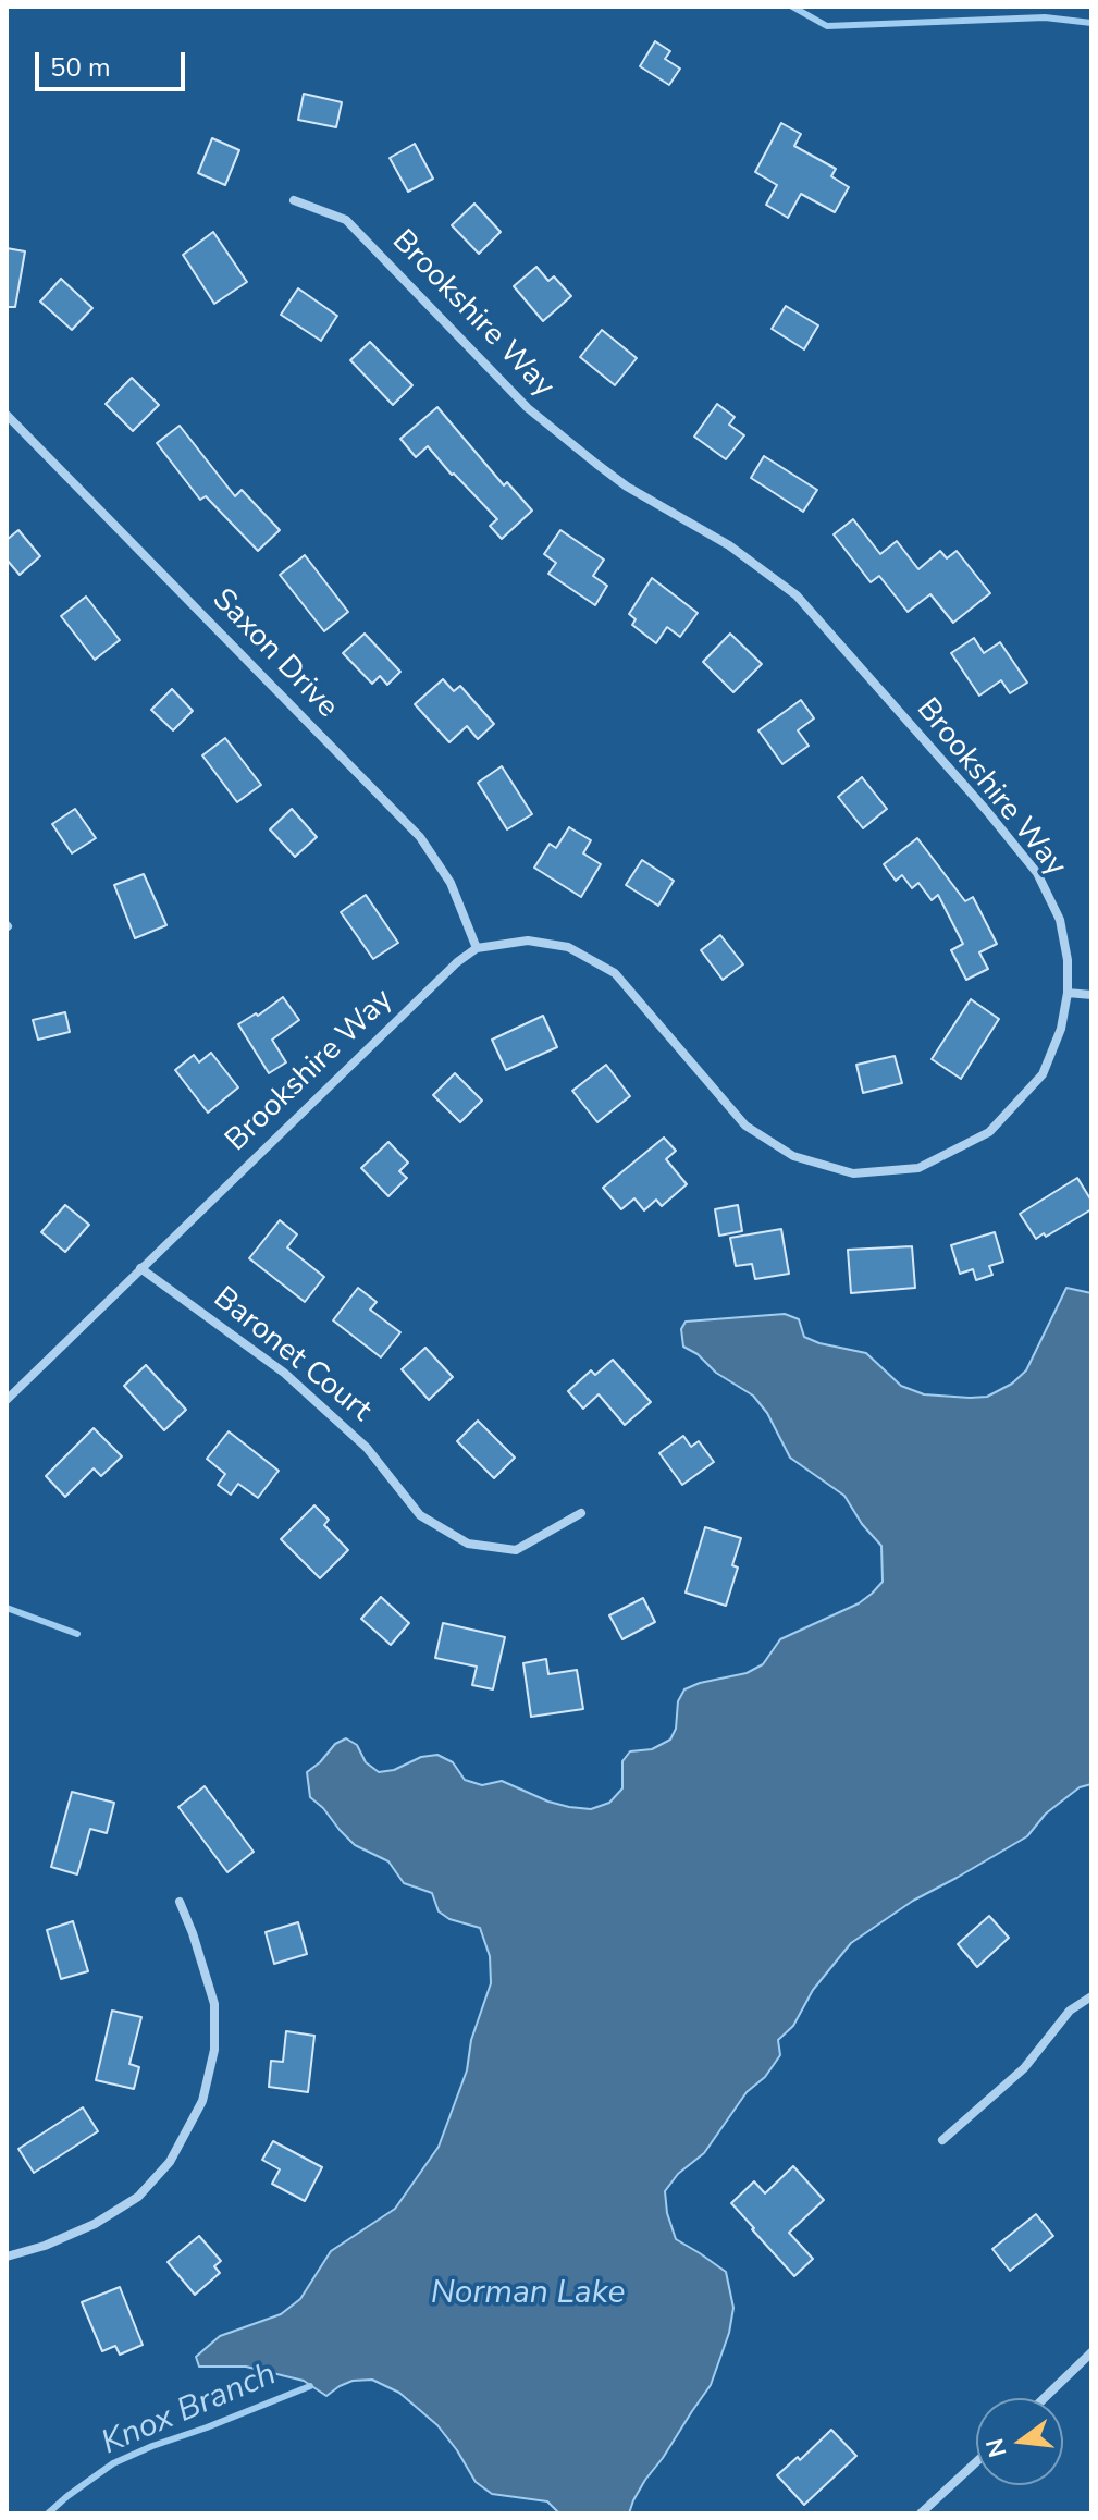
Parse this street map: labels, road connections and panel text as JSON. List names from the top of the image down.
{
  "streets": {
    "street": ["Brookshire Way", "Saxon Drive", "Baronet Court"]
  },
  "crossings": [
    ["Brookshire Way", "Saxon Drive"],
    ["Brookshire Way", "Baronet Court"]
  ],
  "water": ["Norman Lake", "Knox Branch"],
  "scale_bar": "50 m",
  "north": "left"
}
